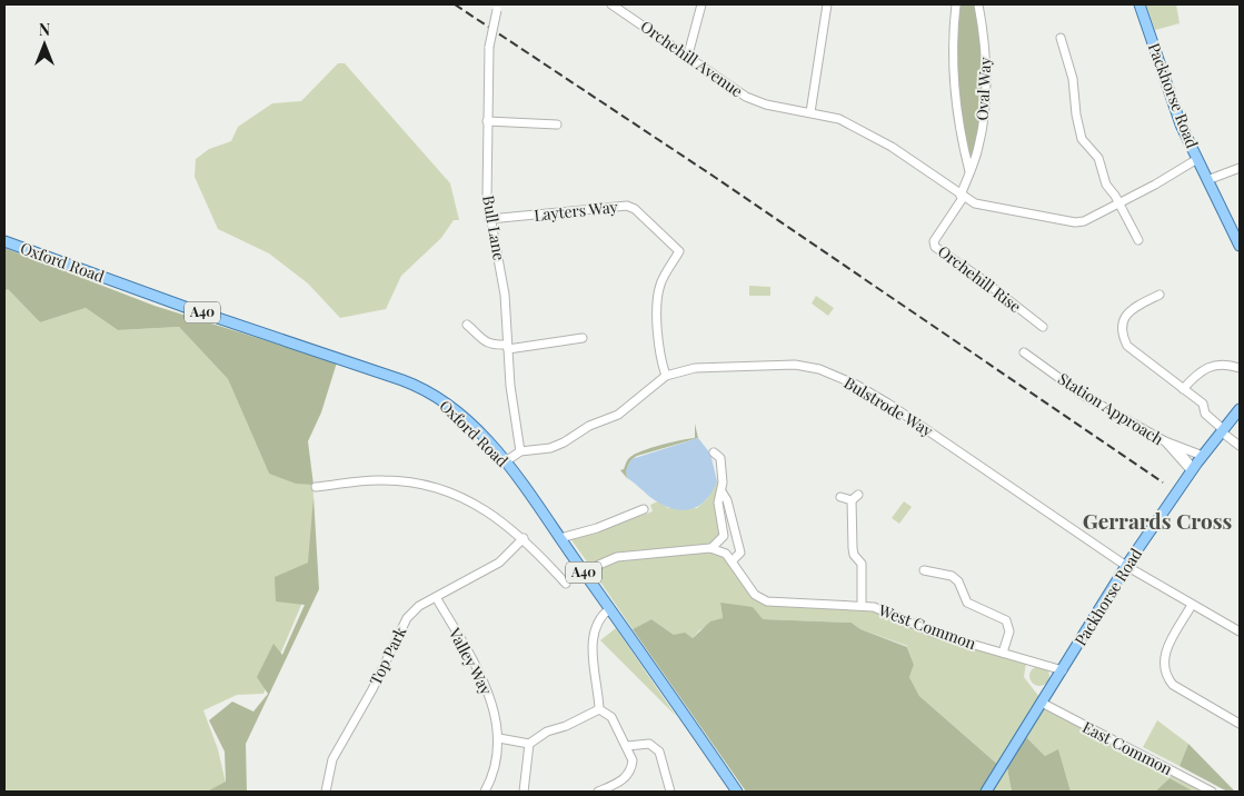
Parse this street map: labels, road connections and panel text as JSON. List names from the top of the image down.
{
  "streets": {
    "main road": ["Packhorse Road", "Oxford Road", "A40"],
    "street": [
      "Orchehill Avenue",
      "Oval Way",
      "Layters Way",
      "Bull Lane",
      "Orchehill Rise",
      "Bulstrode Way",
      "Station Approach",
      "West Common",
      "Top Park",
      "Valley Way",
      "East Common"
    ]
  },
  "crossings": [
    ["Orchehill Avenue", "Oval Way"],
    ["Orchehill Avenue", "Packhorse Road"],
    ["Orchehill Avenue", "Orchehill Rise"],
    ["Oval Way", "Orchehill Rise"],
    ["Packhorse Road", "Bulstrode Way"],
    ["Packhorse Road", "West Common"],
    ["Packhorse Road", "East Common"],
    ["Layters Way", "Bull Lane"],
    ["Layters Way", "Bulstrode Way"],
    ["Bull Lane", "Bulstrode Way"],
    ["Oxford Road", "West Common"],
    ["Top Park", "Valley Way"]
  ],
  "districts": ["Gerrards Cross"],
  "north": "top"
}
